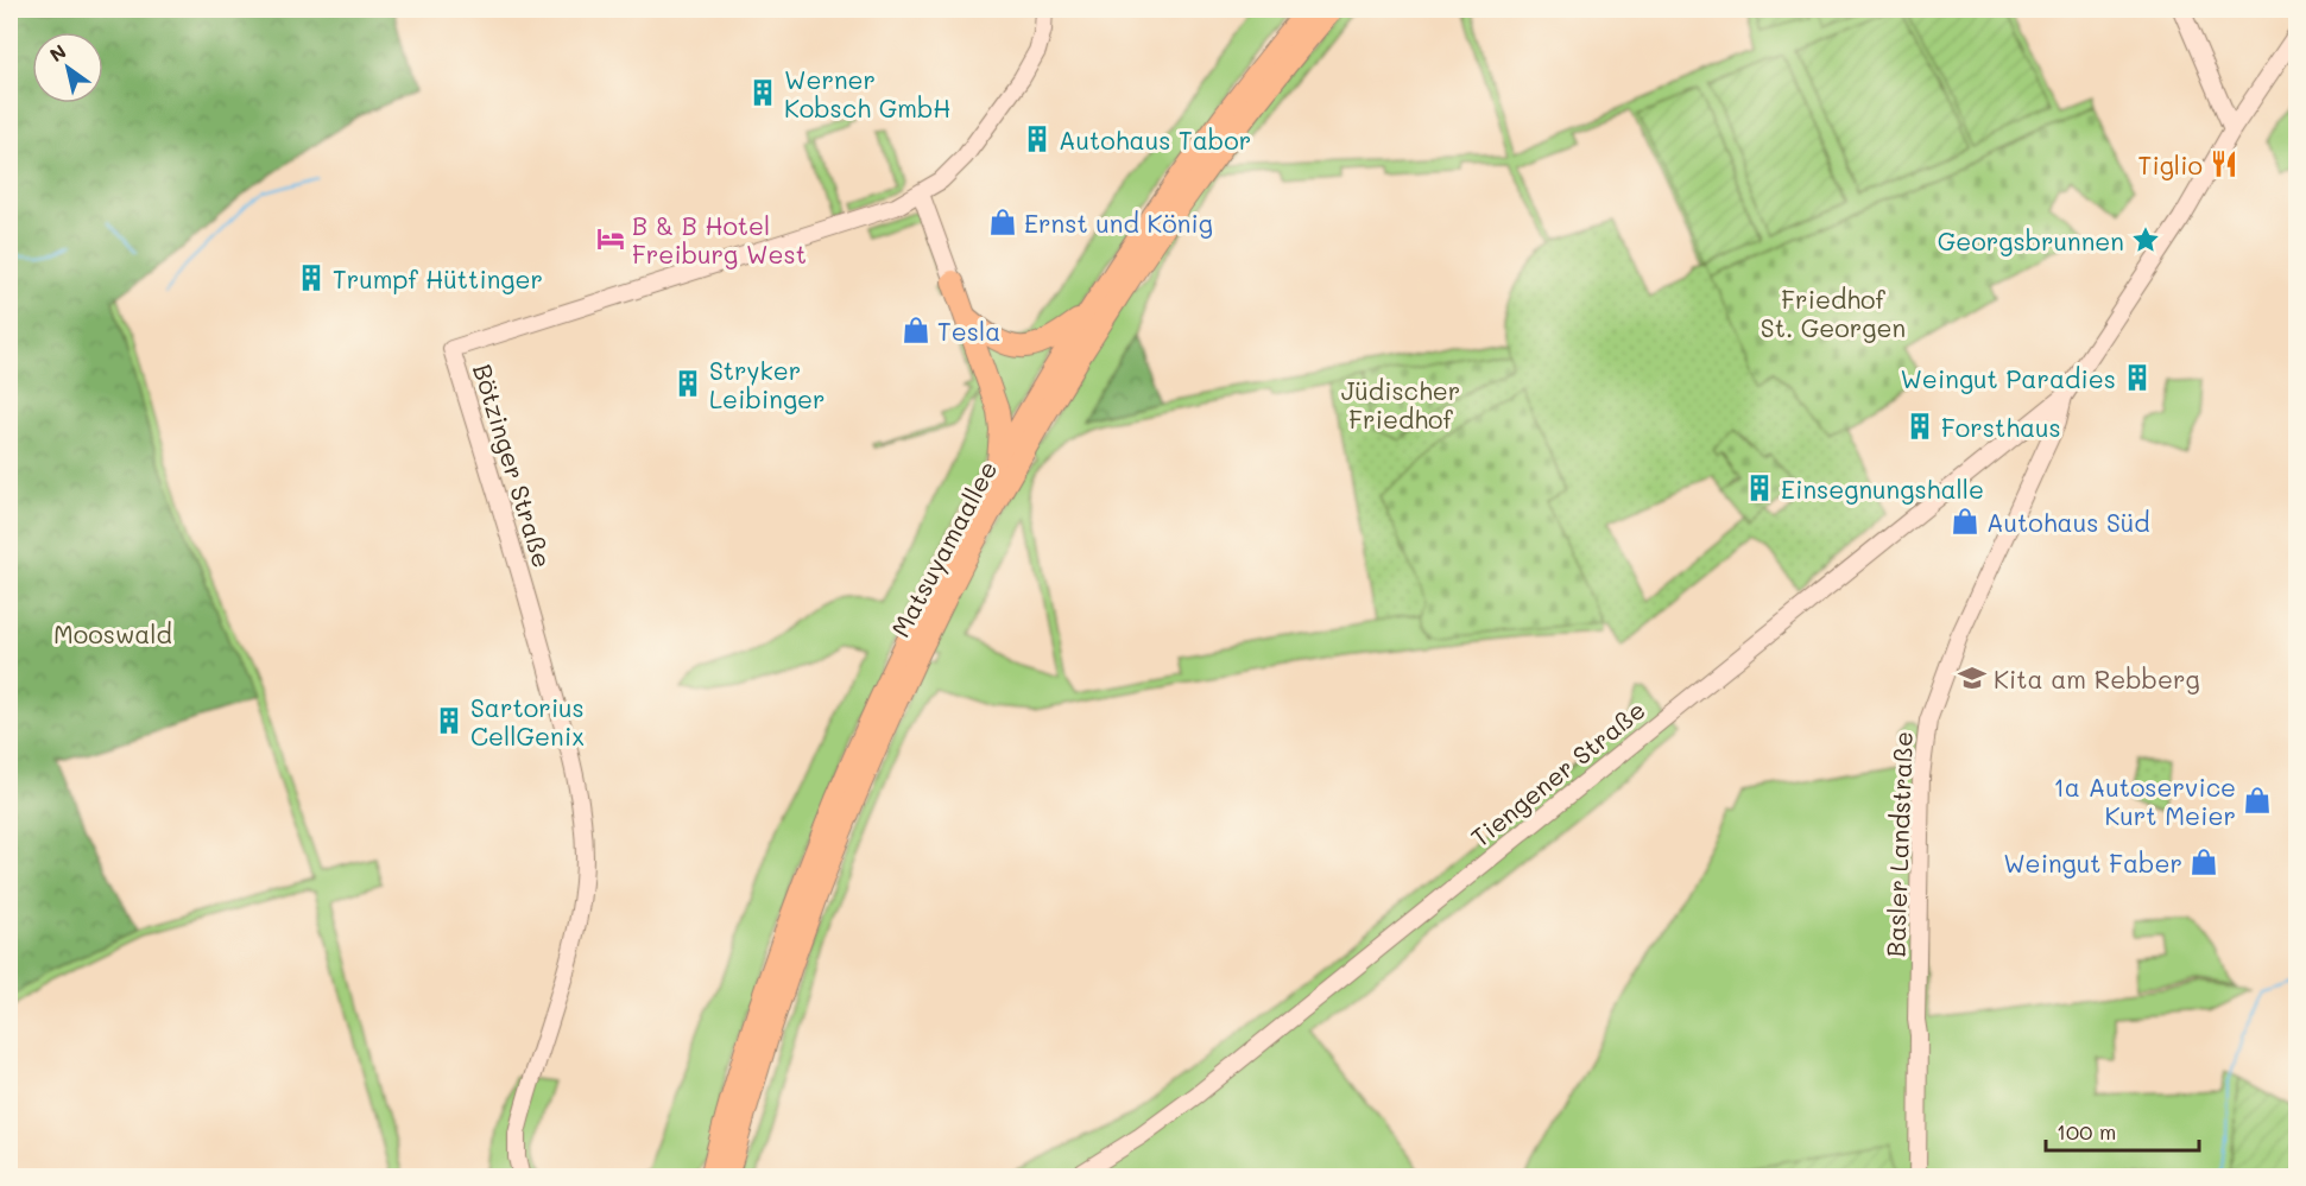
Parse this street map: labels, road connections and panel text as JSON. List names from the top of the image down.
{
  "streets": {
    "highway": ["Matsuyamaallee"],
    "street": ["Bötzinger Straße", "Tiengener Straße", "Basler Landstraße"]
  },
  "crossings": [
    ["Tiengener Straße", "Basler Landstraße"]
  ],
  "parks": ["Friedhof St. Georgen", "Jüdischer Friedhof", "Mooswald"],
  "places": {
    "building": [
      "Werner Kobsch GmbH",
      "Autohaus Tabor",
      "Trumpf Hüttinger",
      "Weingut Paradies",
      "Stryker Leibinger",
      "Forsthaus",
      "Einsegnungshalle",
      "Sartorius CellGenix"
    ],
    "restaurant": ["Tiglio"],
    "shop": [
      "Ernst und König",
      "Tesla",
      "Autohaus Süd",
      "1a Autoservice Kurt Meier",
      "Weingut Faber"
    ],
    "hotel": ["B & B Hotel Freiburg West"],
    "place": ["Georgsbrunnen"],
    "school or university": ["Kita am Rebberg"]
  },
  "scale_bar": "100 m",
  "north": "top left"
}
